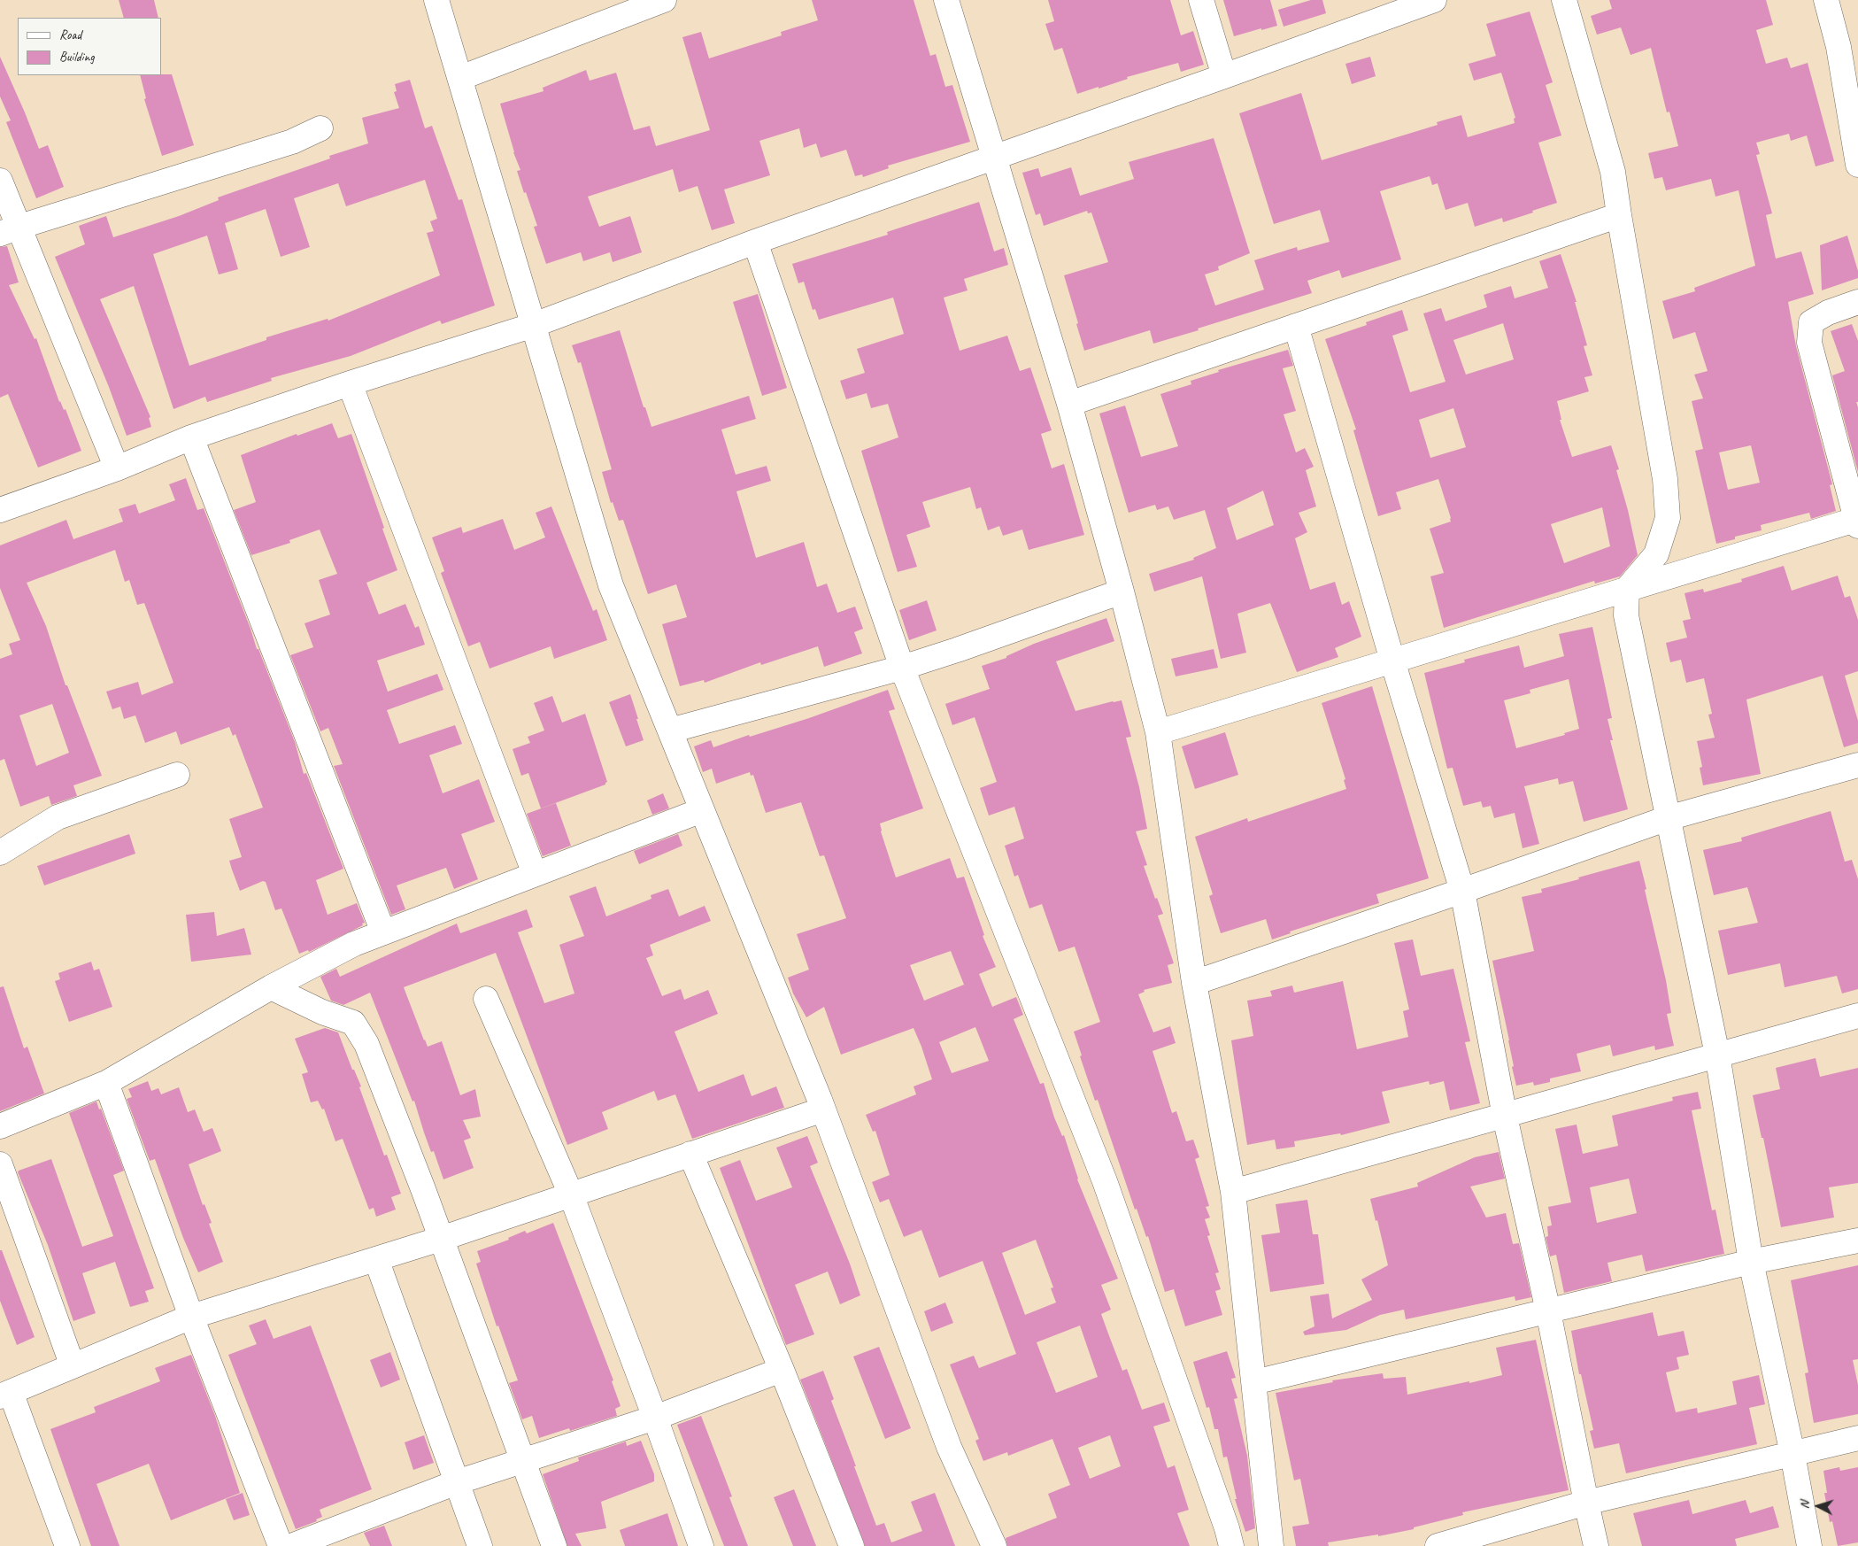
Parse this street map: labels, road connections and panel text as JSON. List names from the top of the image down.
{
  "legend": ["Road", "Building"],
  "north": "left"
}
